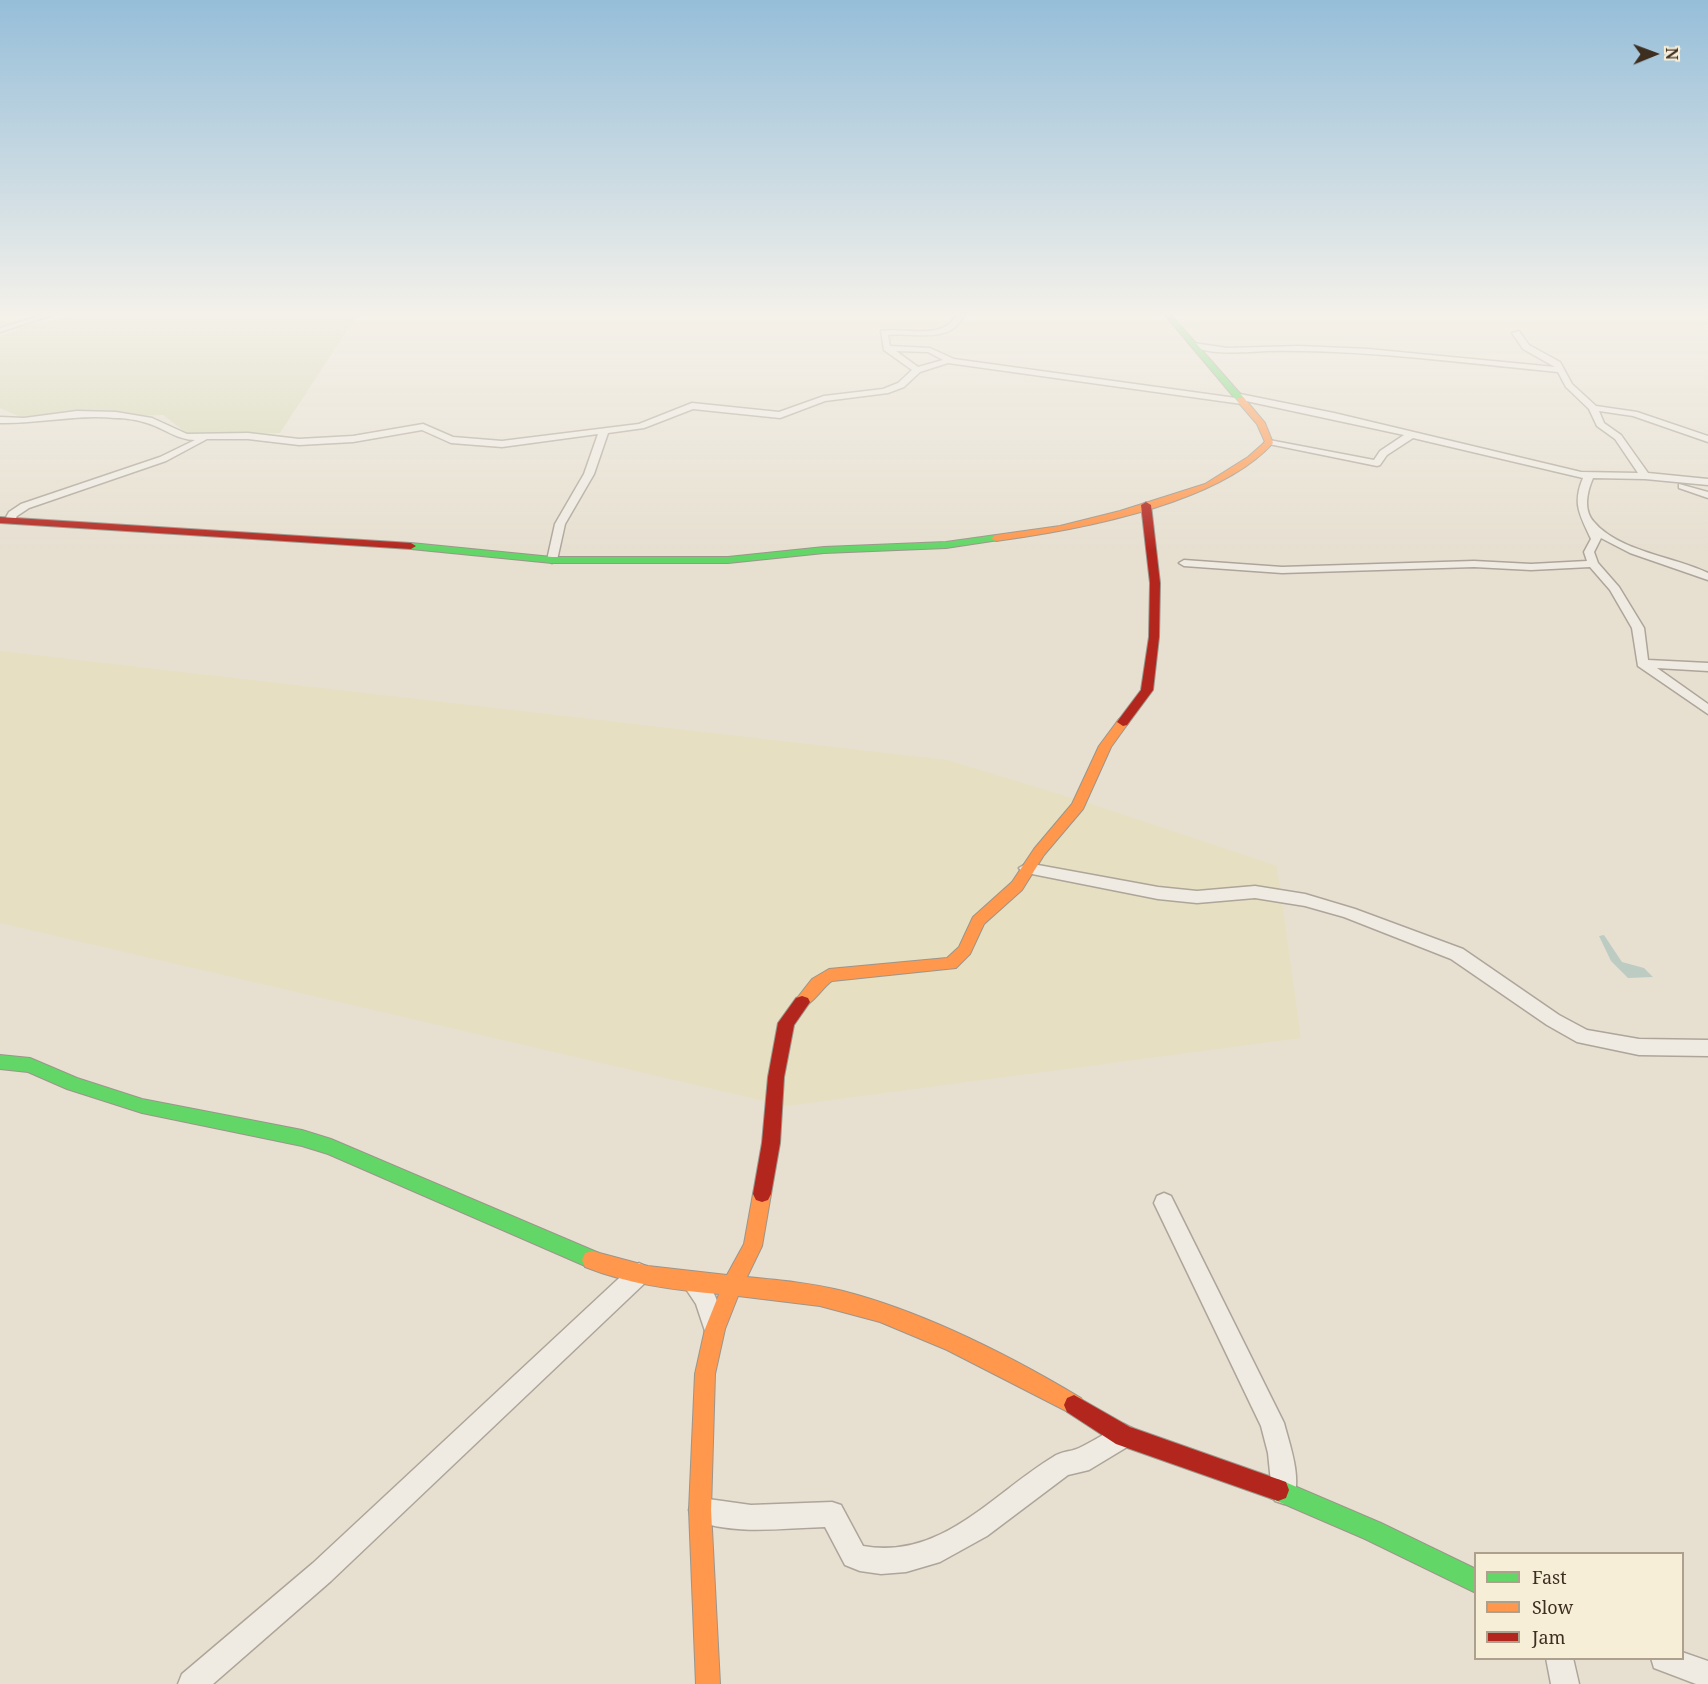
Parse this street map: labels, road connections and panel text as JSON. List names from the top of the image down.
{
  "legend": ["Fast", "Slow", "Jam"],
  "north": "right"
}
